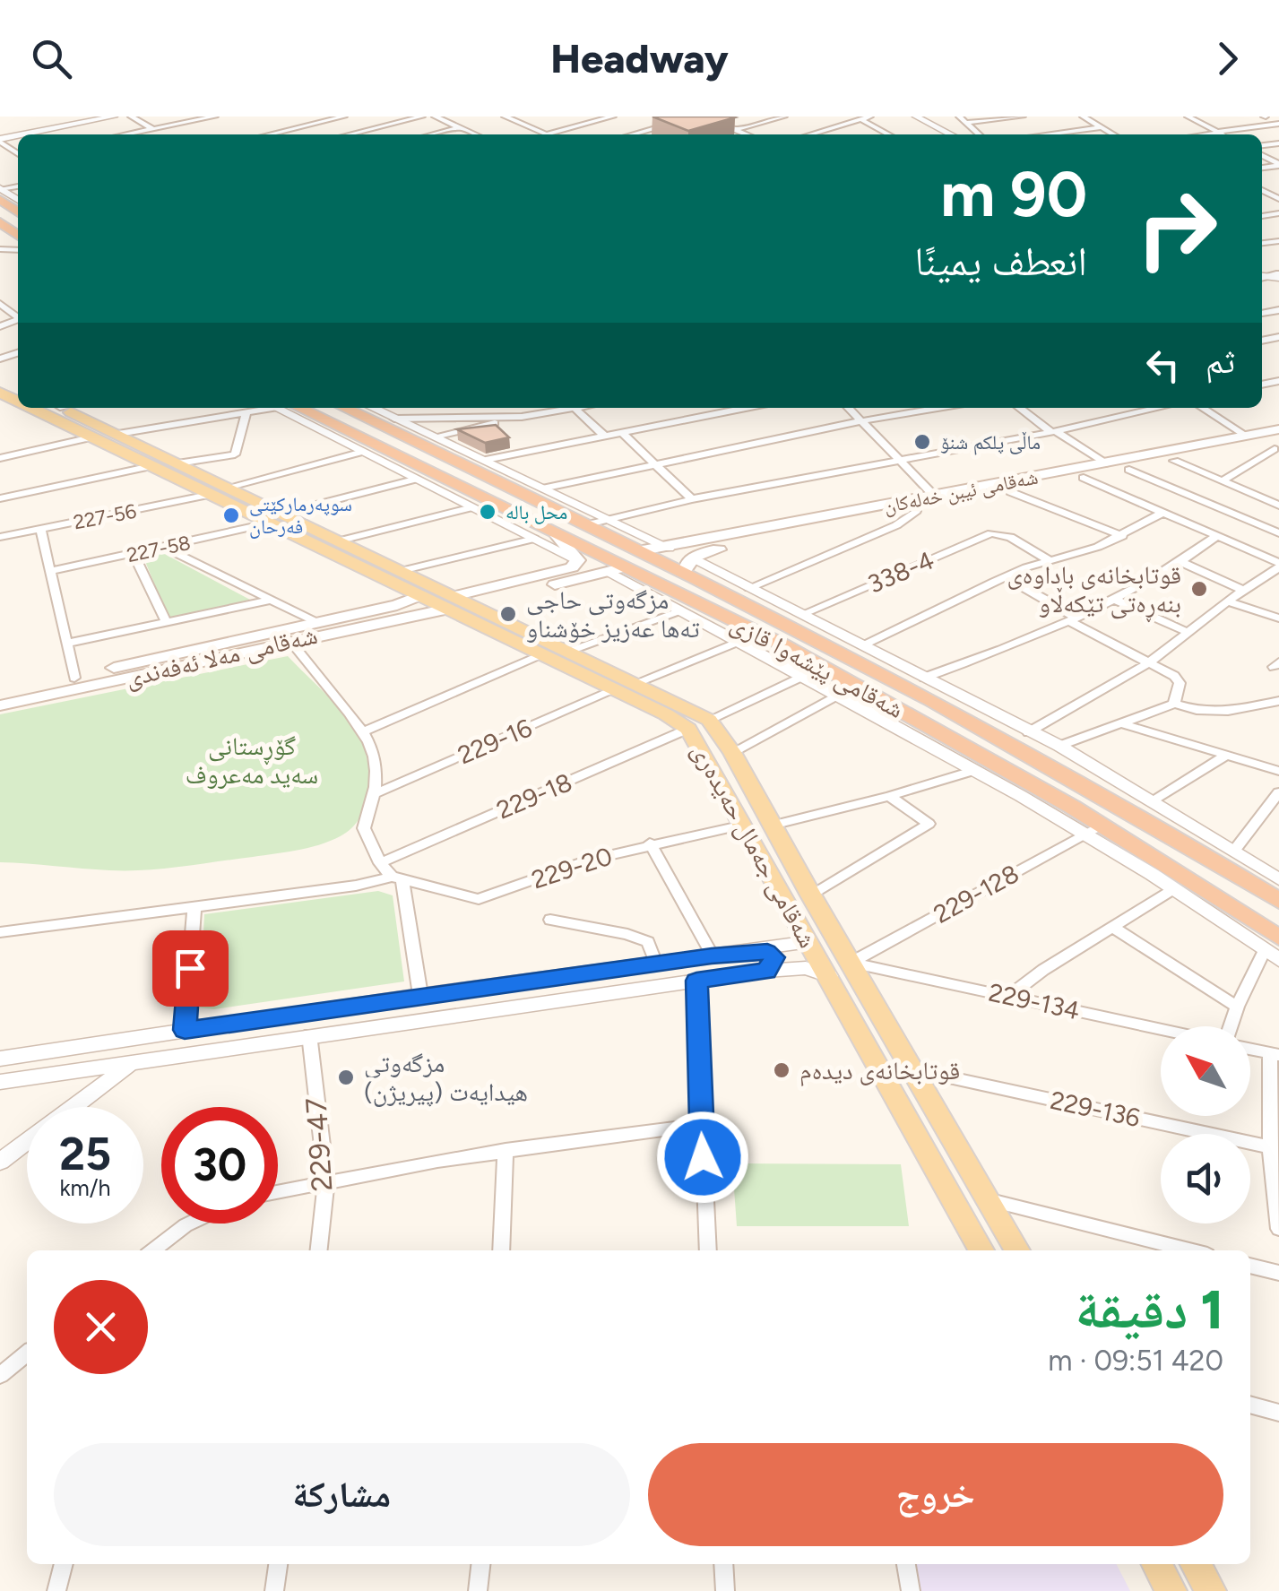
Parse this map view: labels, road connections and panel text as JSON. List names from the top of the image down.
{
  "streets": {
    "highway": ["شەقامی پێشەوا قازی"],
    "main road": ["شەقامی ئیبن خەلەکان", "شەقامی مەلا ئەفەندی", "شەقامی جەمال حەیدەری"],
    "street": [
      "227-56",
      "227-58",
      "338-4",
      "229-16",
      "229-18",
      "229-20",
      "229-128",
      "229-134",
      "229-136",
      "229-47"
    ]
  },
  "crossings": [
    ["شەقامی ئیبن خەلەکان", "شەقامی پێشەوا قازی"],
    ["227-56", "شەقامی جەمال حەیدەری"],
    ["227-58", "شەقامی جەمال حەیدەری"],
    ["شەقامی مەلا ئەفەندی", "شەقامی پێشەوا قازی"],
    ["شەقامی مەلا ئەفەندی", "شەقامی جەمال حەیدەری"],
    ["شەقامی پێشەوا قازی", "229-128"],
    ["229-16", "شەقامی جەمال حەیدەری"],
    ["229-18", "شەقامی جەمال حەیدەری"],
    ["شەقامی جەمال حەیدەری", "229-20"],
    ["شەقامی جەمال حەیدەری", "229-128"],
    ["شەقامی جەمال حەیدەری", "229-134"],
    ["شەقامی جەمال حەیدەری", "229-136"],
    ["229-128", "229-134"]
  ],
  "parks": ["گۆڕستانی سەید مەعروف"],
  "places": [
    "ماڵی پلکم شنۆ",
    "محل باله",
    "سوپەرمارکێتی فەرحان",
    "قوتابخانەی باداوەی بنەڕەتی تێکەڵاو",
    "مزگەوتی حاجی تەها عەزیز خۆشناو",
    "قوتابخانەی دیدەم",
    "مزگه‌وتی هیدایه‌ت (پیریژن)"
  ],
  "north": "top left",
  "page": {
    "header": "Headway",
    "turn": ["90 m", "انعطف يمينًا"],
    "then": "ثم",
    "speed": "25 km/h",
    "limit": "30",
    "heading": ["1 دقيقة", "420 m · 09:51"],
    "buttons": ["خروج", "مشاركة"]
  }
}
